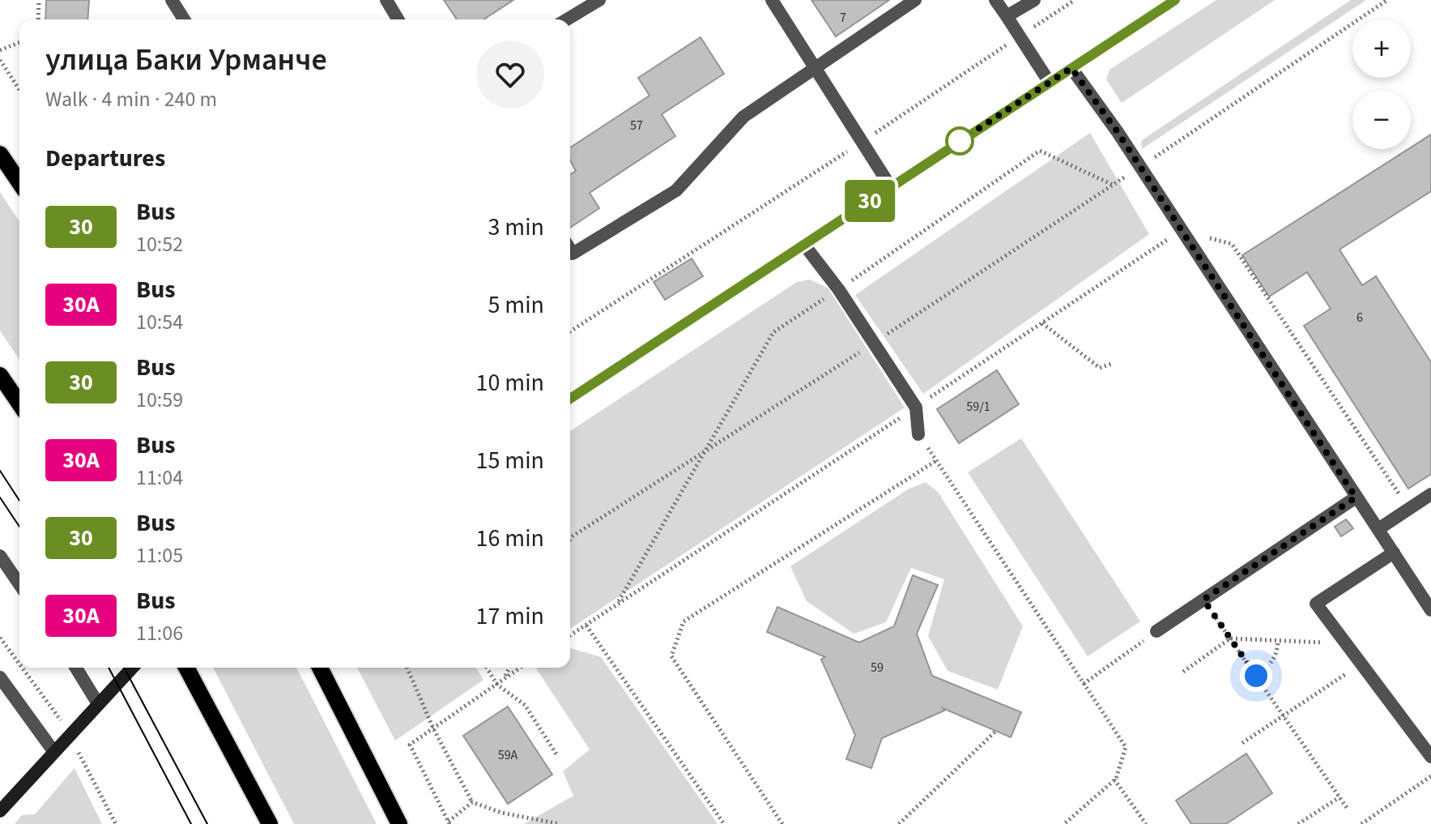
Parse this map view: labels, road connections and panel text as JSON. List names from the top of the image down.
{
  "lines": ["bus line 30"],
  "house_numbers": [
    "7",
    "57",
    "6",
    "59/1",
    "59",
    "59А"
  ],
  "page": {
    "on_map": "30",
    "map_buttons": ["+", "−"],
    "heading": [
      ["улица Баки Урманче", "Walk · 4 min · 240 m"],
      "Departures"
    ],
    "list": [
      {
        "mark": "30",
        "name": "Bus",
        "note": "10:52",
        "value": "3 min"
      },
      {
        "mark": "30А",
        "name": "Bus",
        "note": "10:54",
        "value": "5 min"
      },
      {
        "mark": "30",
        "name": "Bus",
        "note": "10:59",
        "value": "10 min"
      },
      {
        "mark": "30А",
        "name": "Bus",
        "note": "11:04",
        "value": "15 min"
      },
      {
        "mark": "30",
        "name": "Bus",
        "note": "11:05",
        "value": "16 min"
      },
      {
        "mark": "30А",
        "name": "Bus",
        "note": "11:06",
        "value": "17 min"
      }
    ]
  }
}
